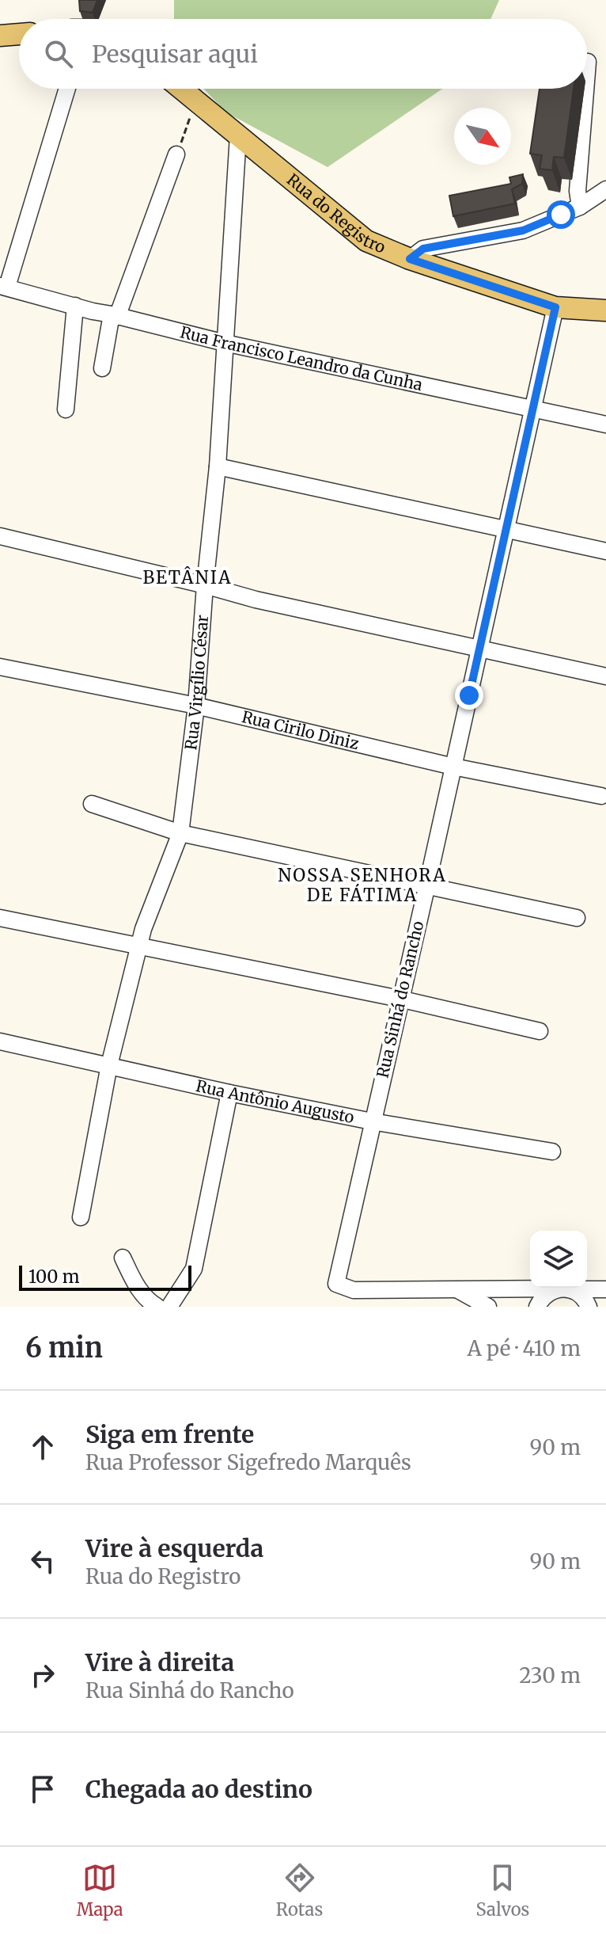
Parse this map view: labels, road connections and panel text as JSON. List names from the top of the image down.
{
  "streets": {
    "main road": ["Rua do Registro"],
    "street": [
      "Rua Francisco Leandro da Cunha",
      "Rua Virgílio César",
      "Rua Cirilo Diniz",
      "Rua Sinhá do Rancho",
      "Rua Antônio Augusto"
    ]
  },
  "crossings": [
    ["Rua do Registro", "Rua Virgílio César"],
    ["Rua do Registro", "Rua Sinhá do Rancho"],
    ["Rua Francisco Leandro da Cunha", "Rua Virgílio César"],
    ["Rua Francisco Leandro da Cunha", "Rua Sinhá do Rancho"],
    ["Rua Virgílio César", "Rua Cirilo Diniz"],
    ["Rua Virgílio César", "Rua Antônio Augusto"],
    ["Rua Cirilo Diniz", "Rua Sinhá do Rancho"],
    ["Rua Sinhá do Rancho", "Rua Antônio Augusto"]
  ],
  "districts": ["BETÂNIA", "NOSSA SENHORA DE FÁTIMA"],
  "scale_bar": "100 m",
  "north": "bottom right",
  "page": {
    "search": "Pesquisar aqui",
    "scale": "100 m",
    "heading": ["6 min", "A pé · 410 m"],
    "list": [
      ["Siga em frente", "Rua Professor Sigefredo Marquês", "90 m"],
      ["Vire à esquerda", "Rua do Registro", "90 m"],
      ["Vire à direita", "Rua Sinhá do Rancho", "230 m"],
      "Chegada ao destino"
    ],
    "nav": ["Mapa", "Rotas", "Salvos"]
  }
}
